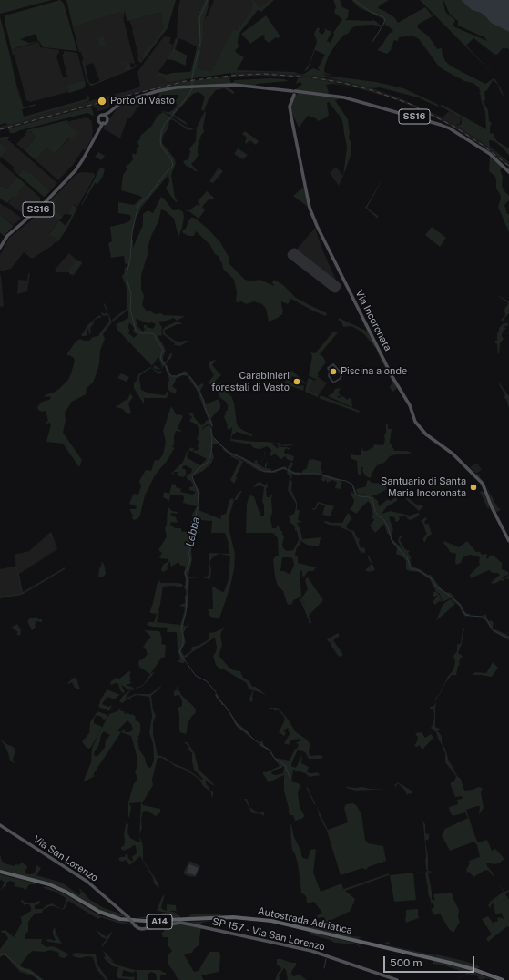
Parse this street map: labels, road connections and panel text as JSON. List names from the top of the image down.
{
  "streets": {
    "highway": ["Autostrada Adriatica", "A14"],
    "main road": [
      "SS16",
      "Via Incoronata",
      "Via San Lorenzo",
      "SP 157 - Via San Lorenzo"
    ]
  },
  "crossings": [
    ["SS16", "Via Incoronata"],
    ["Via San Lorenzo", "SP 157 - Via San Lorenzo"]
  ],
  "water": ["Lebba"],
  "places": [
    "Porto di Vasto",
    "Piscina a onde",
    "Carabinieri forestali di Vasto",
    "Santuario di Santa Maria Incoronata"
  ],
  "scale_bar": "500 m"
}
